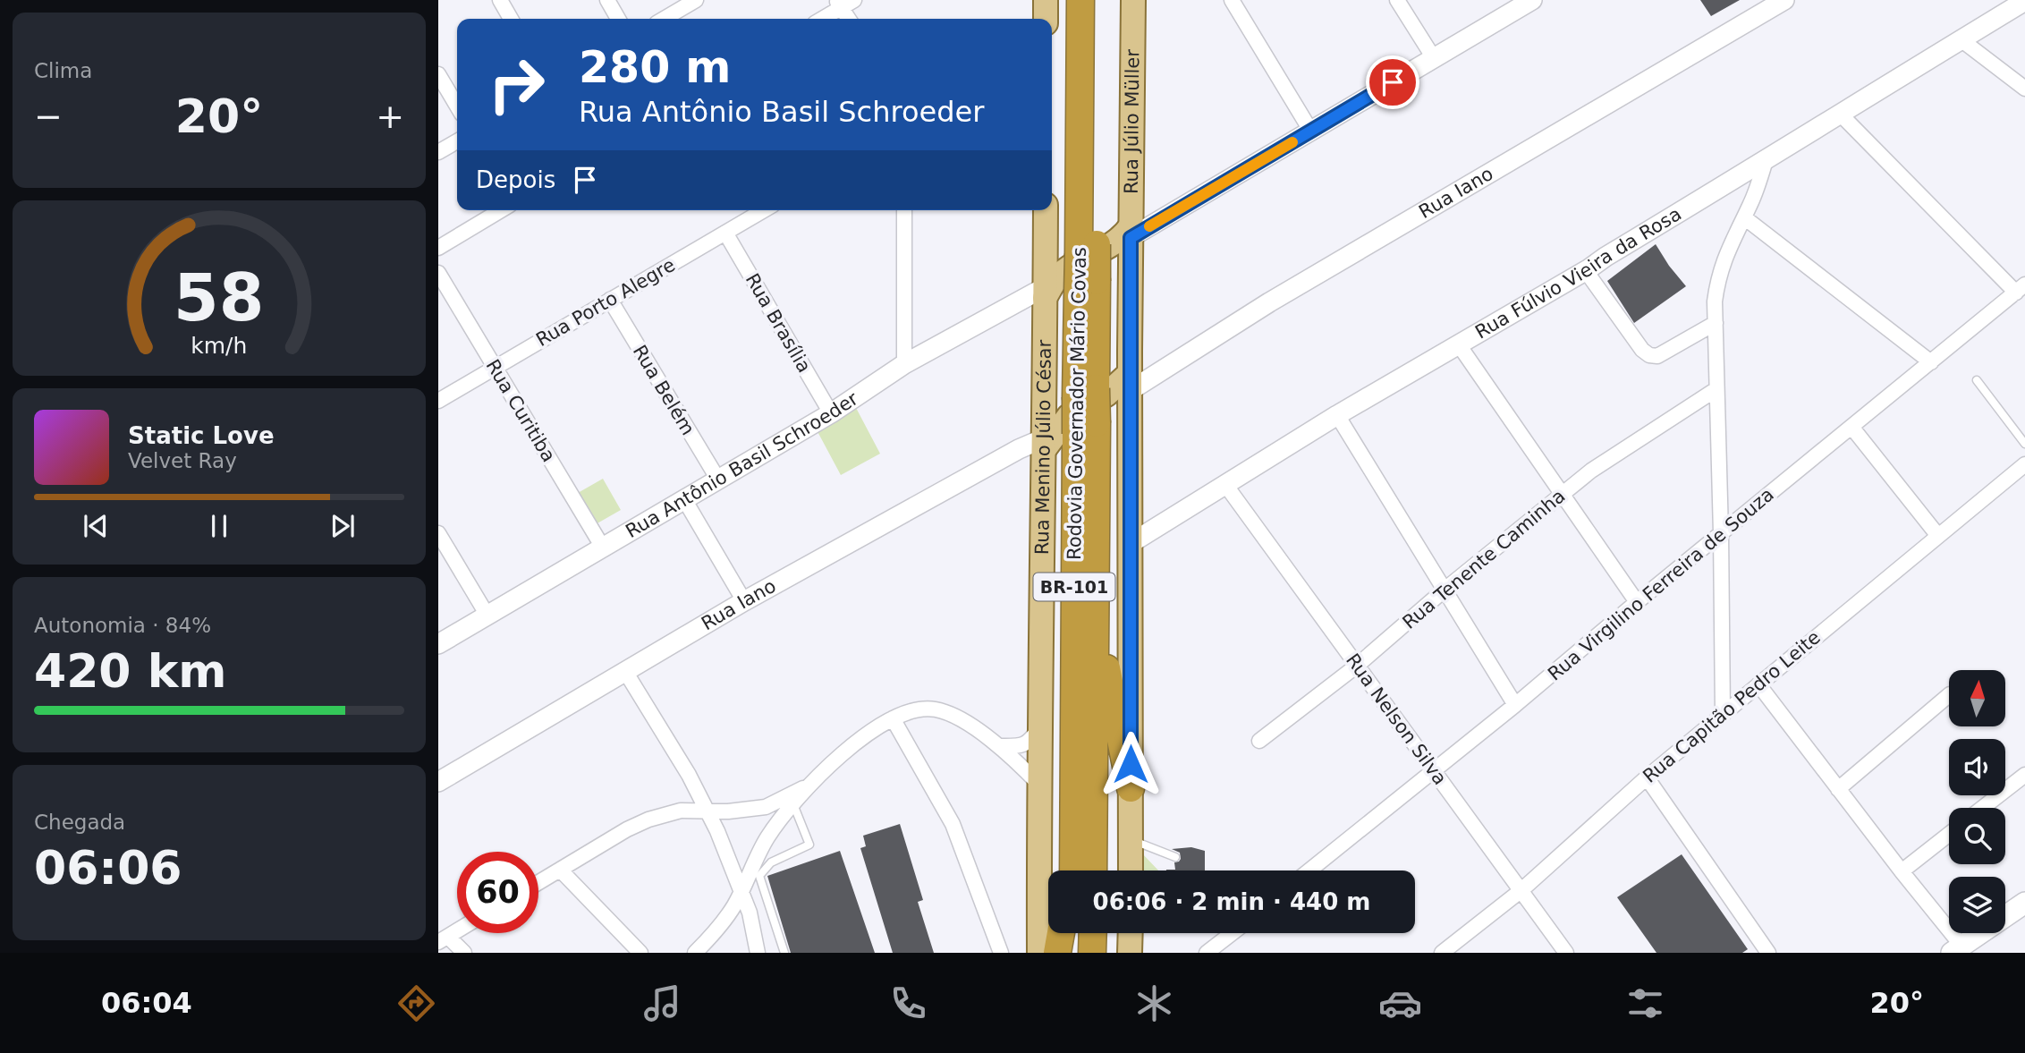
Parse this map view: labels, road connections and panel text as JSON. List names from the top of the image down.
{
  "streets": {
    "highway": ["Rodovia Governador Mário Covas", "BR-101"],
    "main road": [
      "Rua Júlio Müller",
      "Rua Iano",
      "Rua Menino Júlio César",
      "Rua Antônio Basil Schroeder"
    ],
    "street": [
      "Rua Fúlvio Vieira da Rosa",
      "Rua Porto Alegre",
      "Rua Brasília",
      "Rua Belém",
      "Rua Curitiba",
      "Rua Tenente Caminha",
      "Rua Virgilino Ferreira de Souza",
      "Rua Capitão Pedro Leite",
      "Rua Nelson Silva"
    ]
  },
  "crossings": [
    ["Rua Júlio Müller", "Rua Iano"],
    ["Rua Júlio Müller", "Rua Fúlvio Vieira da Rosa"],
    ["Rua Júlio Müller", "Rodovia Governador Mário Covas"],
    ["Rua Júlio Müller", "Rua Antônio Basil Schroeder"],
    ["Rua Iano", "Rodovia Governador Mário Covas"],
    ["Rua Iano", "Rua Menino Júlio César"],
    ["Rua Fúlvio Vieira da Rosa", "Rua Nelson Silva"],
    ["Rua Porto Alegre", "Rua Brasília"],
    ["Rua Porto Alegre", "Rua Belém"],
    ["Rua Porto Alegre", "Rua Curitiba"],
    ["Rua Brasília", "Rua Antônio Basil Schroeder"],
    ["Rua Belém", "Rua Antônio Basil Schroeder"],
    ["Rodovia Governador Mário Covas", "Rua Antônio Basil Schroeder"],
    ["Rua Curitiba", "Rua Antônio Basil Schroeder"],
    ["Rua Menino Júlio César", "Rua Antônio Basil Schroeder"],
    ["Rua Tenente Caminha", "Rua Nelson Silva"],
    ["Rua Virgilino Ferreira de Souza", "Rua Nelson Silva"],
    ["Rua Capitão Pedro Leite", "Rua Nelson Silva"]
  ],
  "north": "top",
  "page": {
    "tile": [
      "Clima",
      ["Autonomia · 84%", "420 km"],
      ["Chegada", "06:06"]
    ],
    "turn": ["280 m", "Rua Antônio Basil Schroeder"],
    "heat": ["−", "20°", "+"],
    "then": "Depois",
    "song": ["Static Love", "Velvet Ray"],
    "limit": "60",
    "trip": "06:06 · 2 min · 440 m",
    "tabs": ["06:04", "20°"],
    "gauge": ["58", "km/h"]
  }
}
